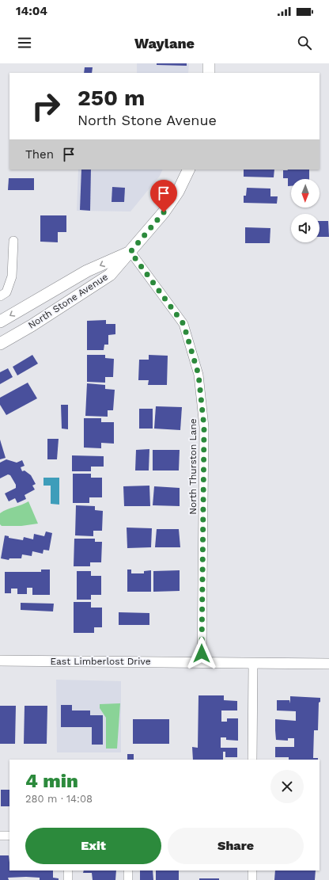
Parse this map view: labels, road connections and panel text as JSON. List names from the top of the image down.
{
  "streets": {
    "main road": ["North Stone Avenue"],
    "street": ["North Thurston Lane", "East Limberlost Drive"]
  },
  "crossings": [
    ["North Stone Avenue", "North Thurston Lane"],
    ["North Thurston Lane", "East Limberlost Drive"]
  ],
  "north": "bottom",
  "page": {
    "status": "14:04",
    "header": "Waylane",
    "turn": ["250 m", "North Stone Avenue"],
    "then": "Then",
    "heading": ["4 min", "280 m · 14:08"],
    "buttons": ["Exit", "Share"]
  }
}
